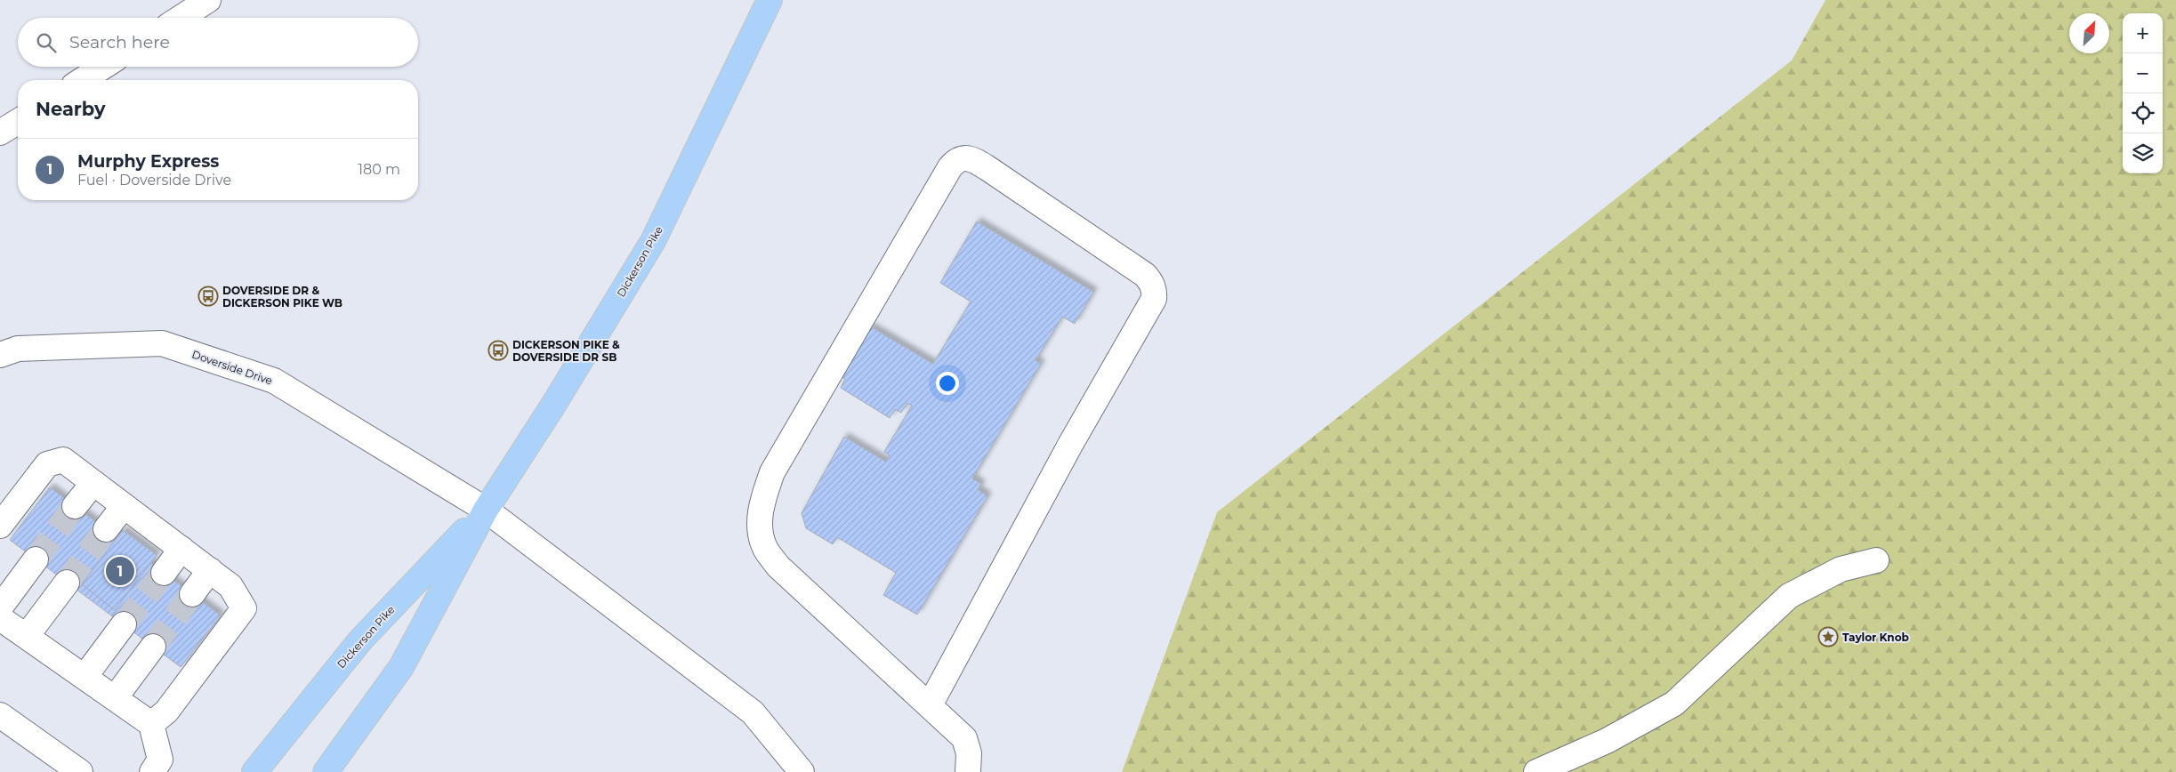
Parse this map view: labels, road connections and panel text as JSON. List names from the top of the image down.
{
  "streets": {
    "main road": ["Dickerson Pike"],
    "street": ["Doverside Drive"]
  },
  "crossings": [
    ["Dickerson Pike", "Doverside Drive"]
  ],
  "places": {
    "bus stop": ["DOVERSIDE DR & DICKERSON PIKE WB", "DICKERSON PIKE & DOVERSIDE DR SB"],
    "place": ["Taylor Knob"]
  },
  "north": "top right",
  "page": {
    "map_buttons": ["+", "−"],
    "search": "Search here",
    "heading": "Nearby",
    "list": [
      {
        "mark": "1",
        "name": "Murphy Express",
        "note": "Fuel · Doverside Drive",
        "value": "180 m"
      }
    ],
    "pins": "1"
  }
}
